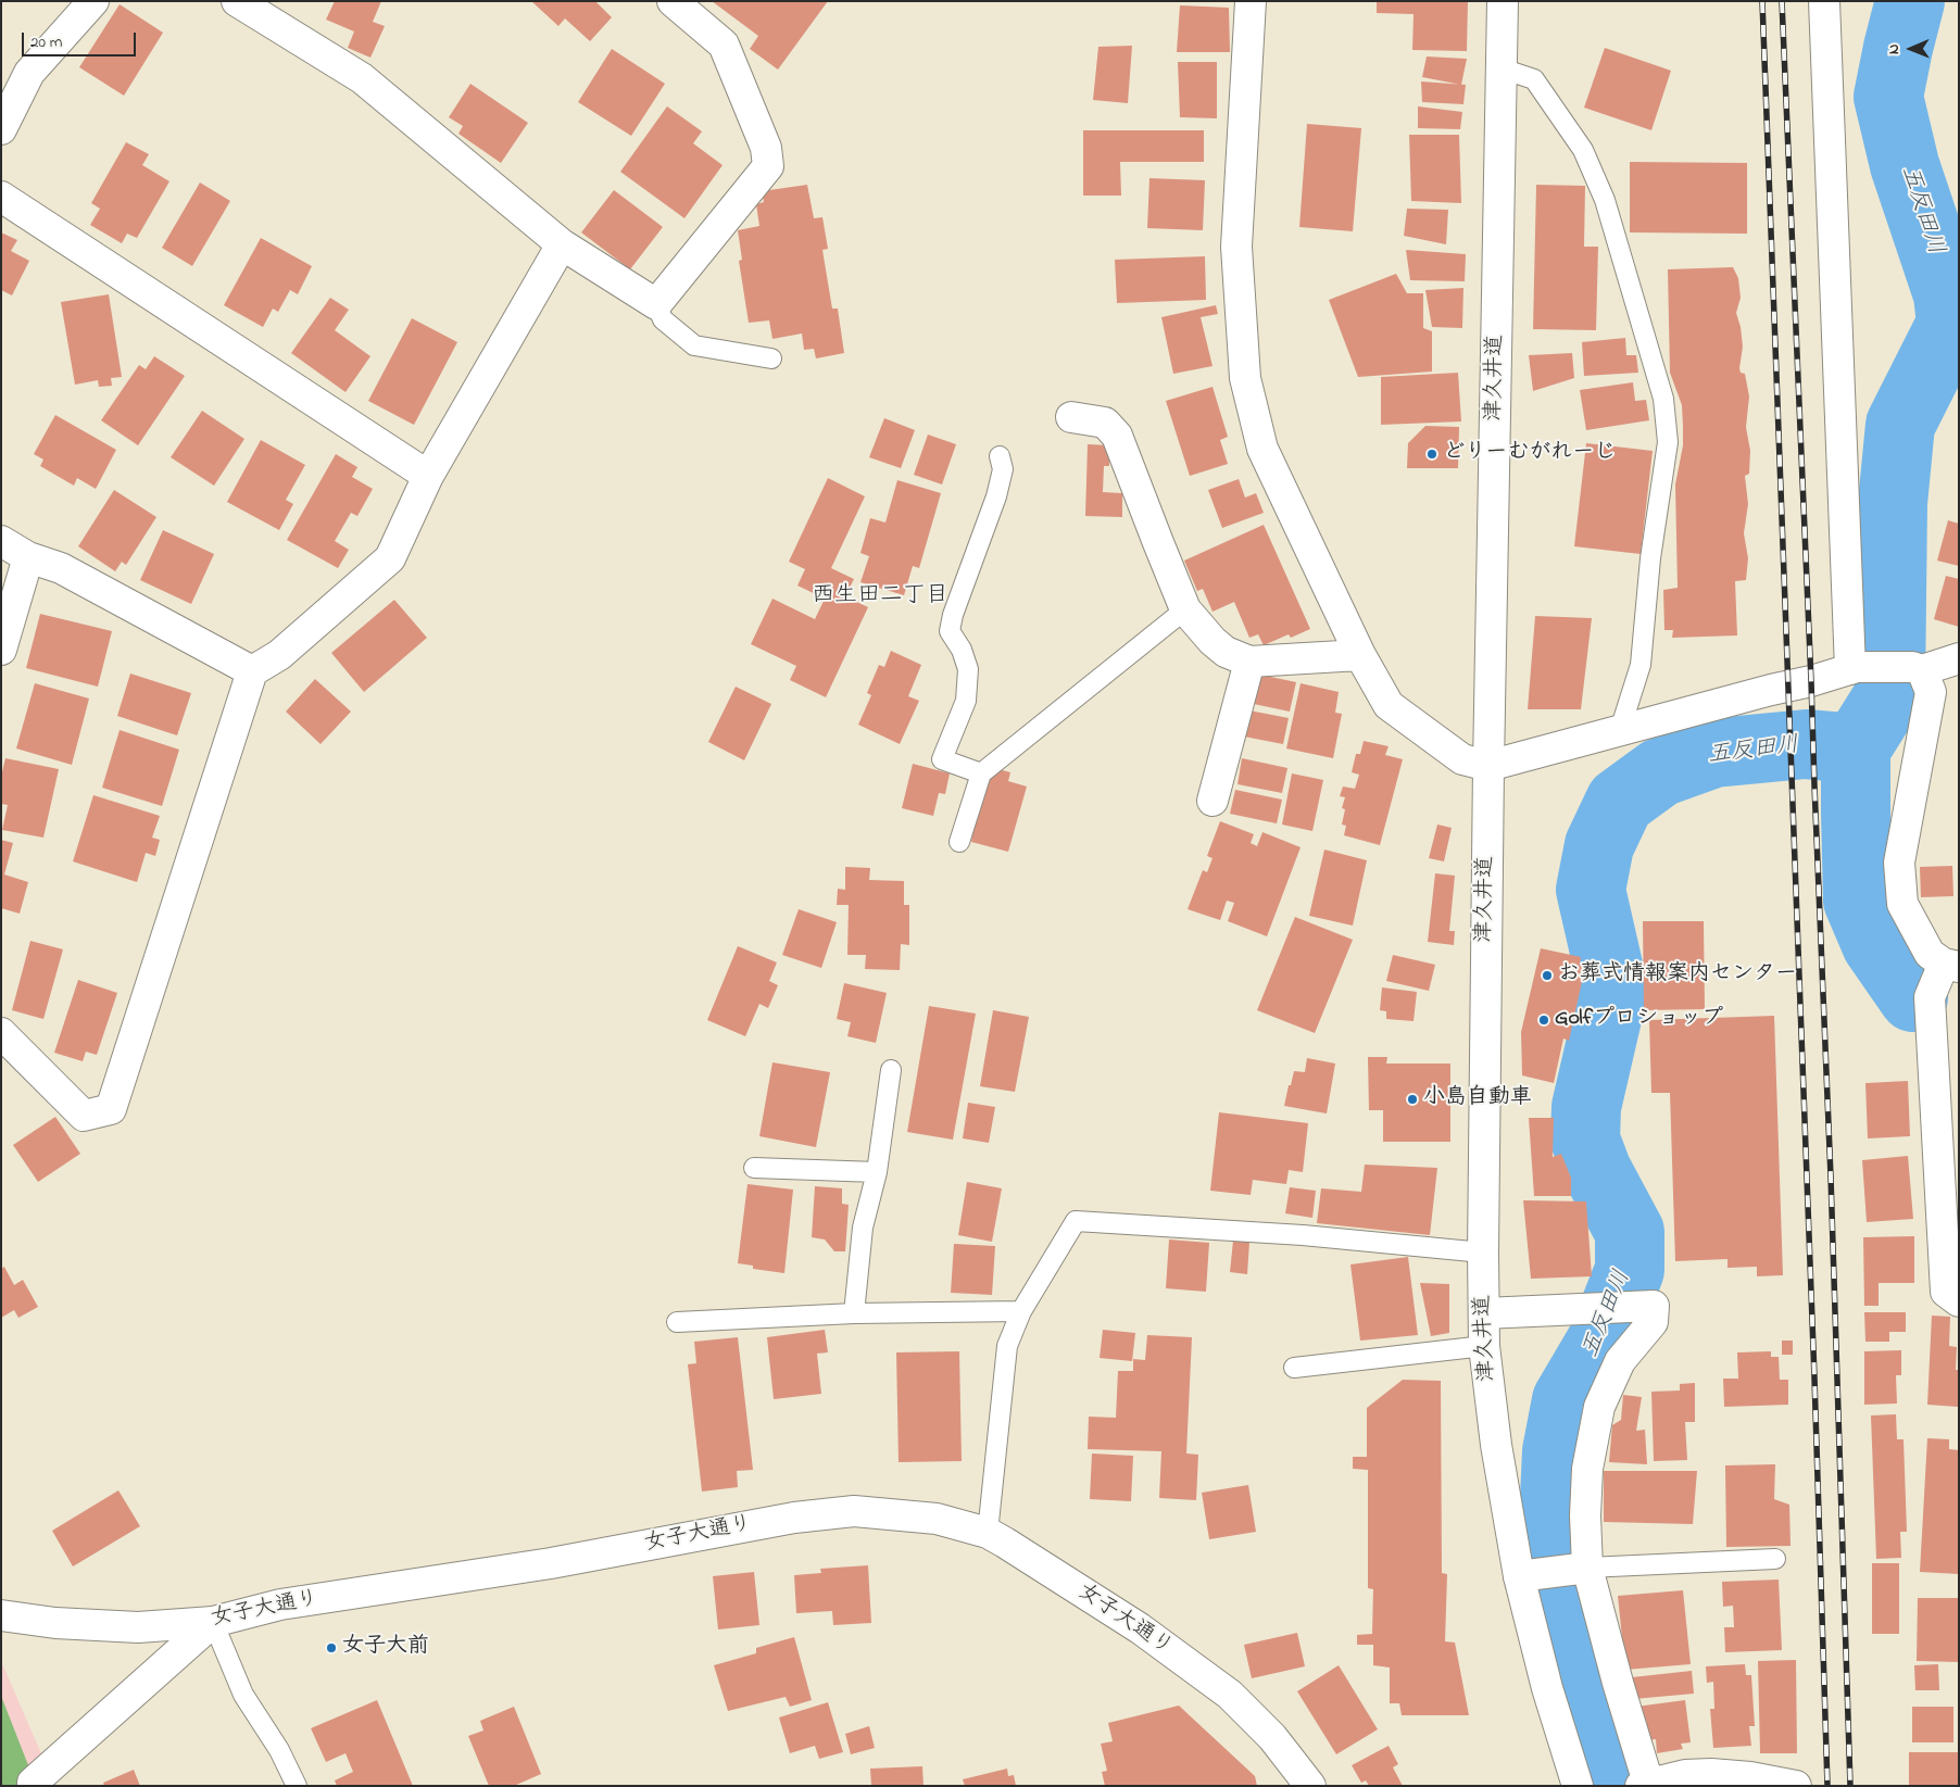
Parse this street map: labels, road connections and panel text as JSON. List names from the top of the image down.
{
  "streets": {
    "street": ["津久井道", "女子大通り"]
  },
  "districts": ["西生田二丁目"],
  "water": ["五反田川"],
  "places": [
    "どりーむがれーじ",
    "お葬式情報案内センター",
    "Golfプロショップ",
    "小島自動車",
    "女子大前"
  ],
  "scale_bar": "20 m",
  "north": "left"
}
